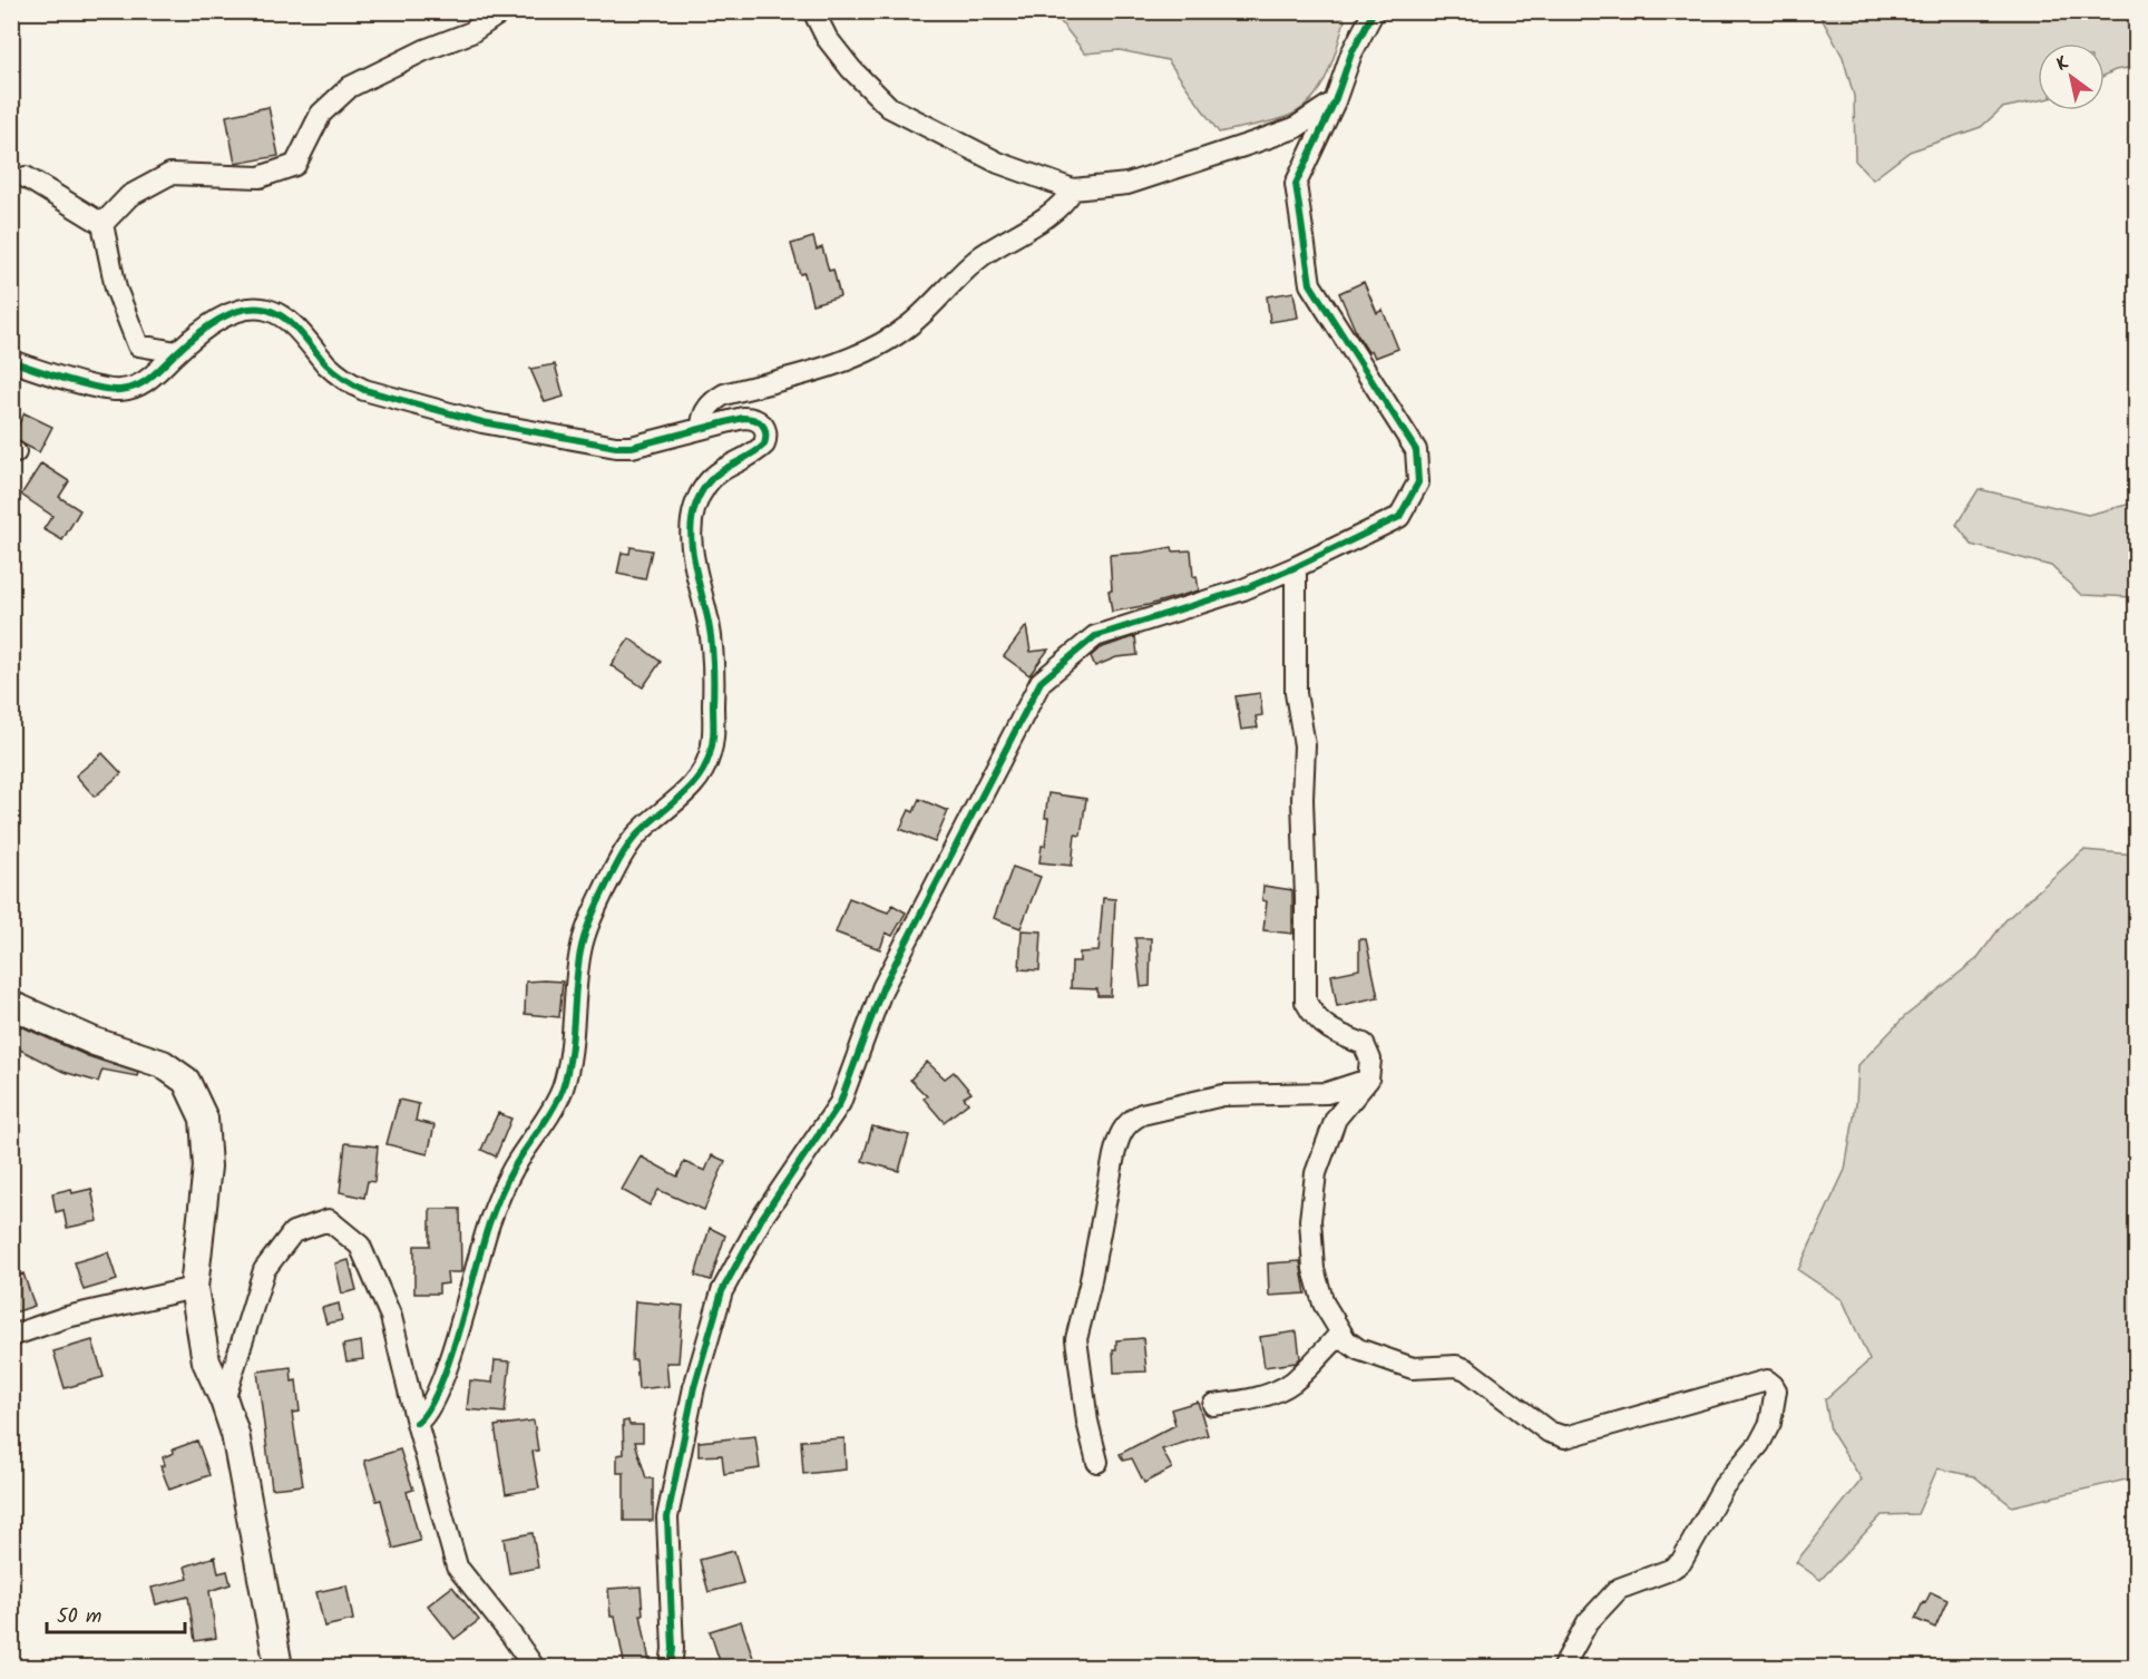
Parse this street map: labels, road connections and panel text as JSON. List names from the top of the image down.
{
  "scale_bar": "50 m",
  "north": "top left"
}
